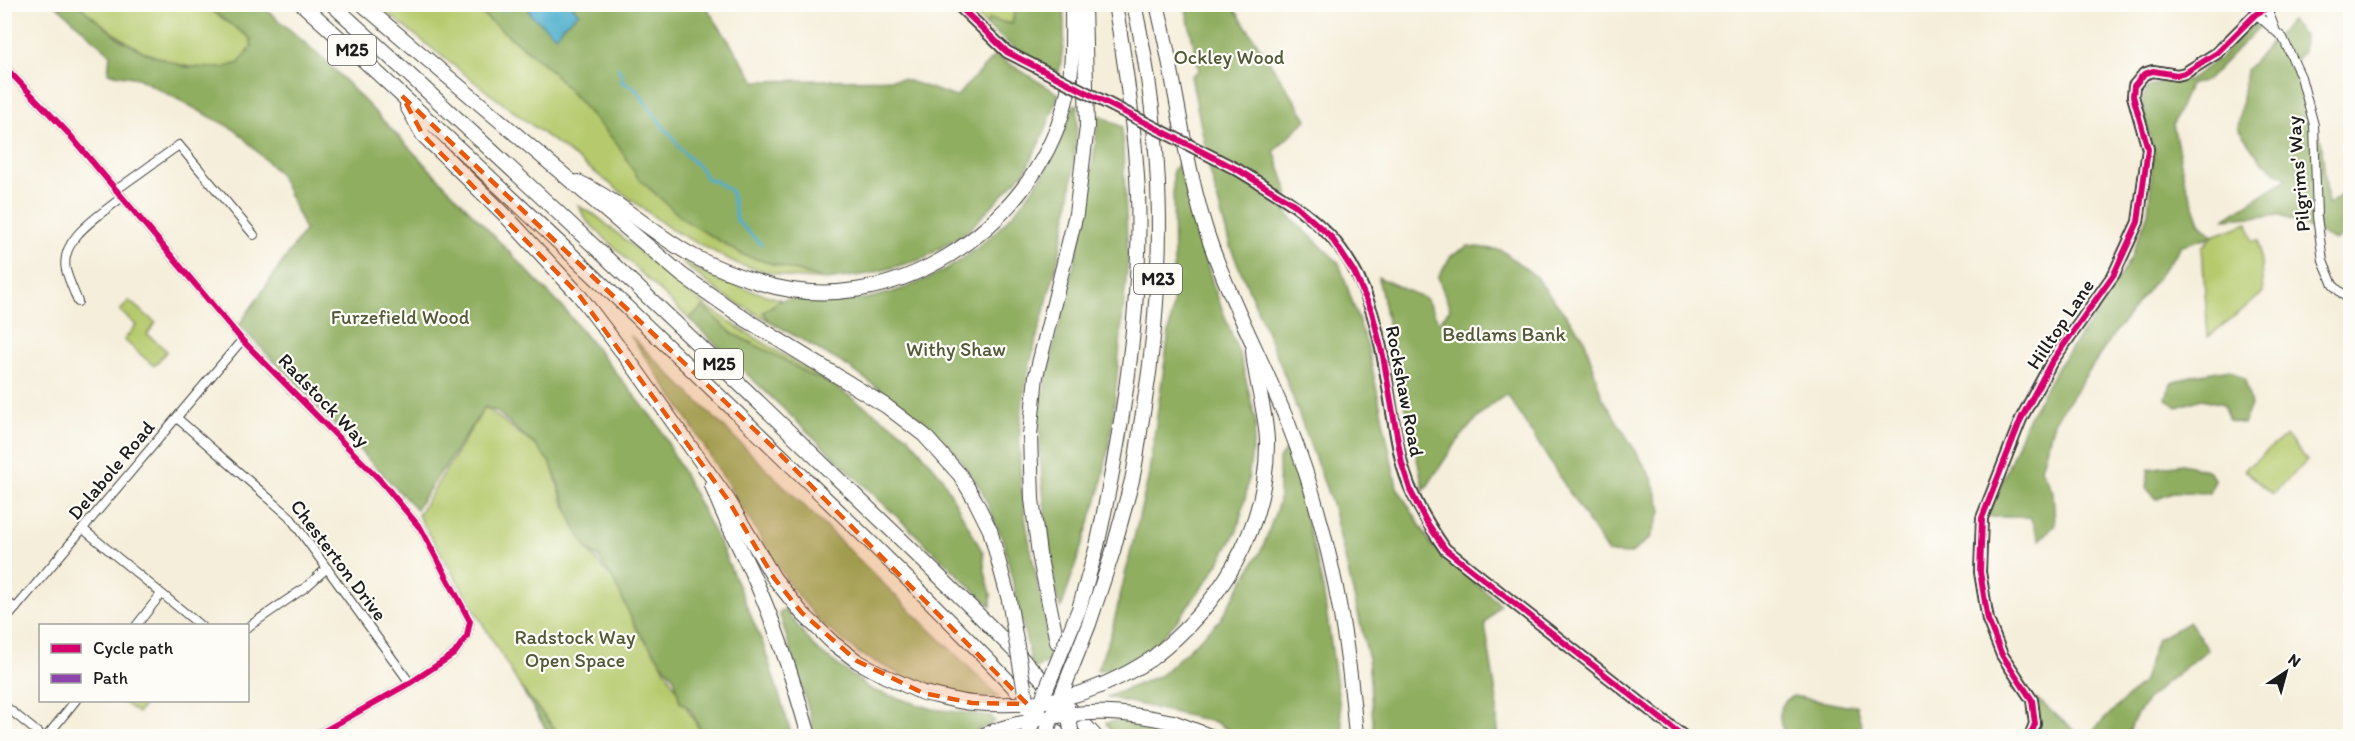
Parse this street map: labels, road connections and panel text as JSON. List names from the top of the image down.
{
  "streets": {
    "highway": ["M25", "M23"],
    "street": [
      "Pilgrims' Way",
      "Hilltop Lane",
      "Rockshaw Road",
      "Radstock Way",
      "Delabole Road",
      "Chesterton Drive"
    ]
  },
  "crossings": [
    ["Pilgrims' Way", "Hilltop Lane"],
    ["Radstock Way", "Delabole Road"],
    ["Radstock Way", "Chesterton Drive"],
    ["Delabole Road", "Chesterton Drive"]
  ],
  "parks": [
    "Ockley Wood",
    "Furzefield Wood",
    "Bedlams Bank",
    "Withy Shaw",
    "Radstock Way Open Space"
  ],
  "legend": ["Cycle path", "Path"],
  "north": "top right"
}
